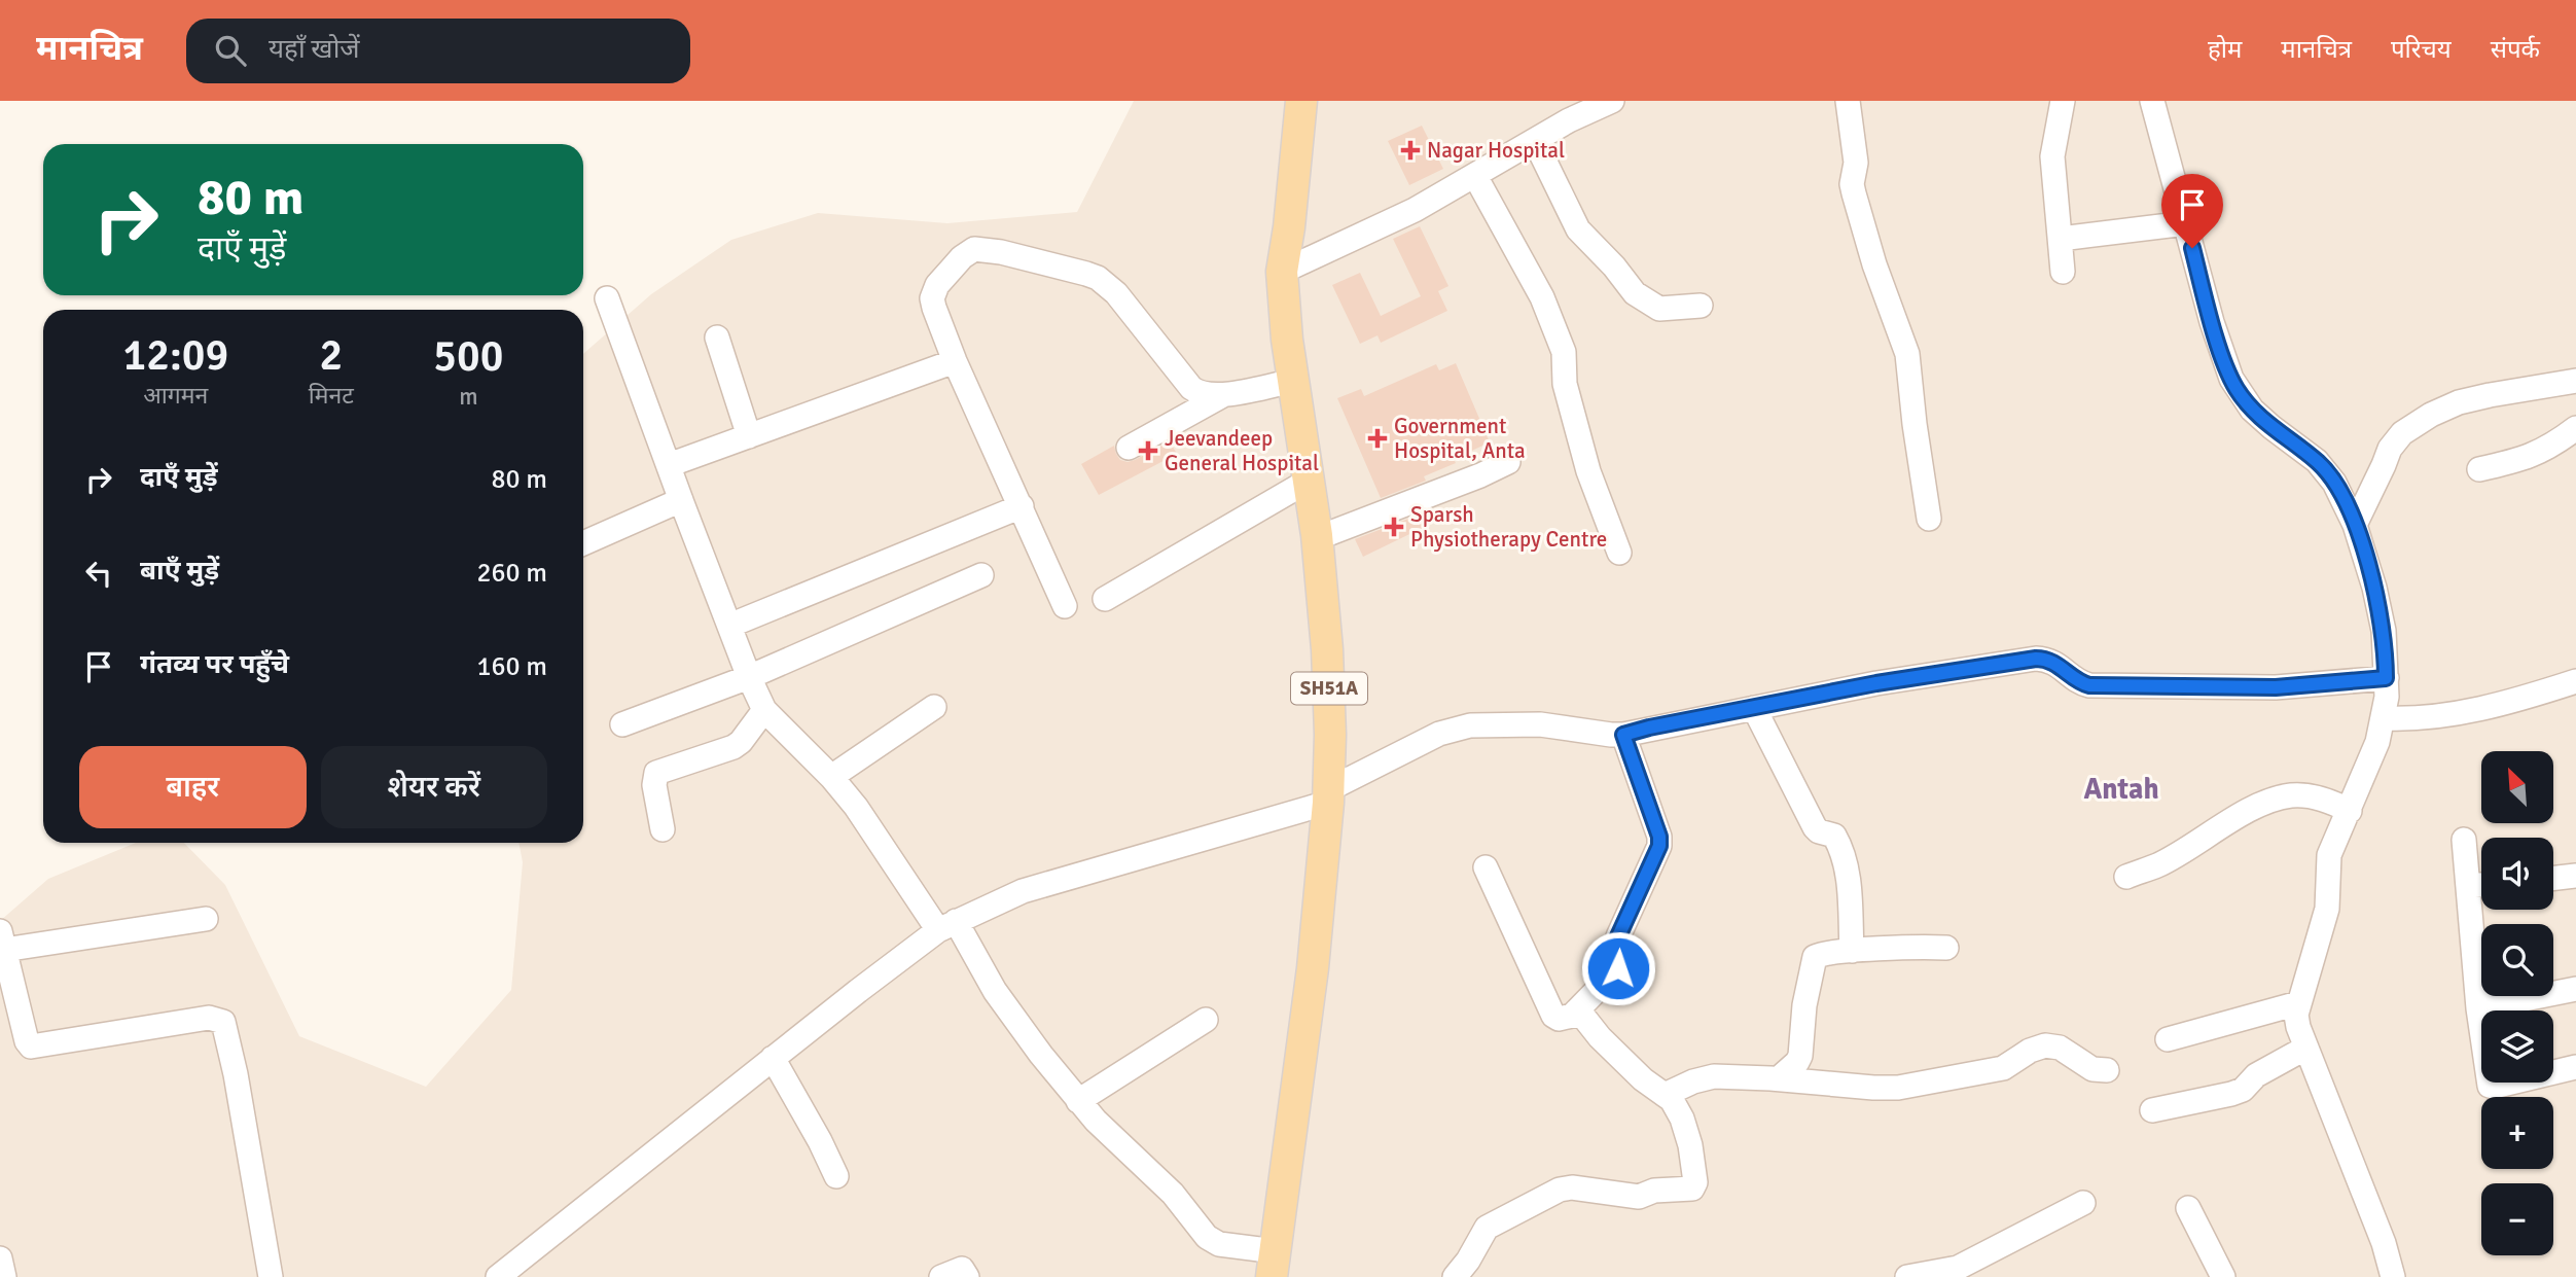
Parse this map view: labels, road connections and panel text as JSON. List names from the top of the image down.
{
  "streets": {
    "main road": ["SH51A"]
  },
  "districts": ["Antah"],
  "places": {
    "health": [
      "Nagar Hospital",
      "Government Hospital, Anta",
      "Jeevandeep General Hospital",
      "Sparsh Physiotherapy Centre"
    ]
  },
  "north": "top left",
  "page": {
    "header": "मानचित्र",
    "search": "यहाँ खोजें",
    "nav": [
      "होम",
      "मानचित्र",
      "परिचय",
      "संपर्क"
    ],
    "turn": ["80 m", "दाएँ मुड़ें"],
    "eta": [
      "12:09",
      "आगमन",
      "2",
      "मिनट",
      "500",
      "m"
    ],
    "list": [
      {
        "name": "दाएँ मुड़ें",
        "value": "80 m"
      },
      {
        "name": "बाएँ मुड़ें",
        "value": "260 m"
      },
      {
        "name": "गंतव्य पर पहुँचे",
        "value": "160 m"
      }
    ],
    "buttons": ["बाहर", "शेयर करें"],
    "map_buttons": ["+", "−"]
  }
}
